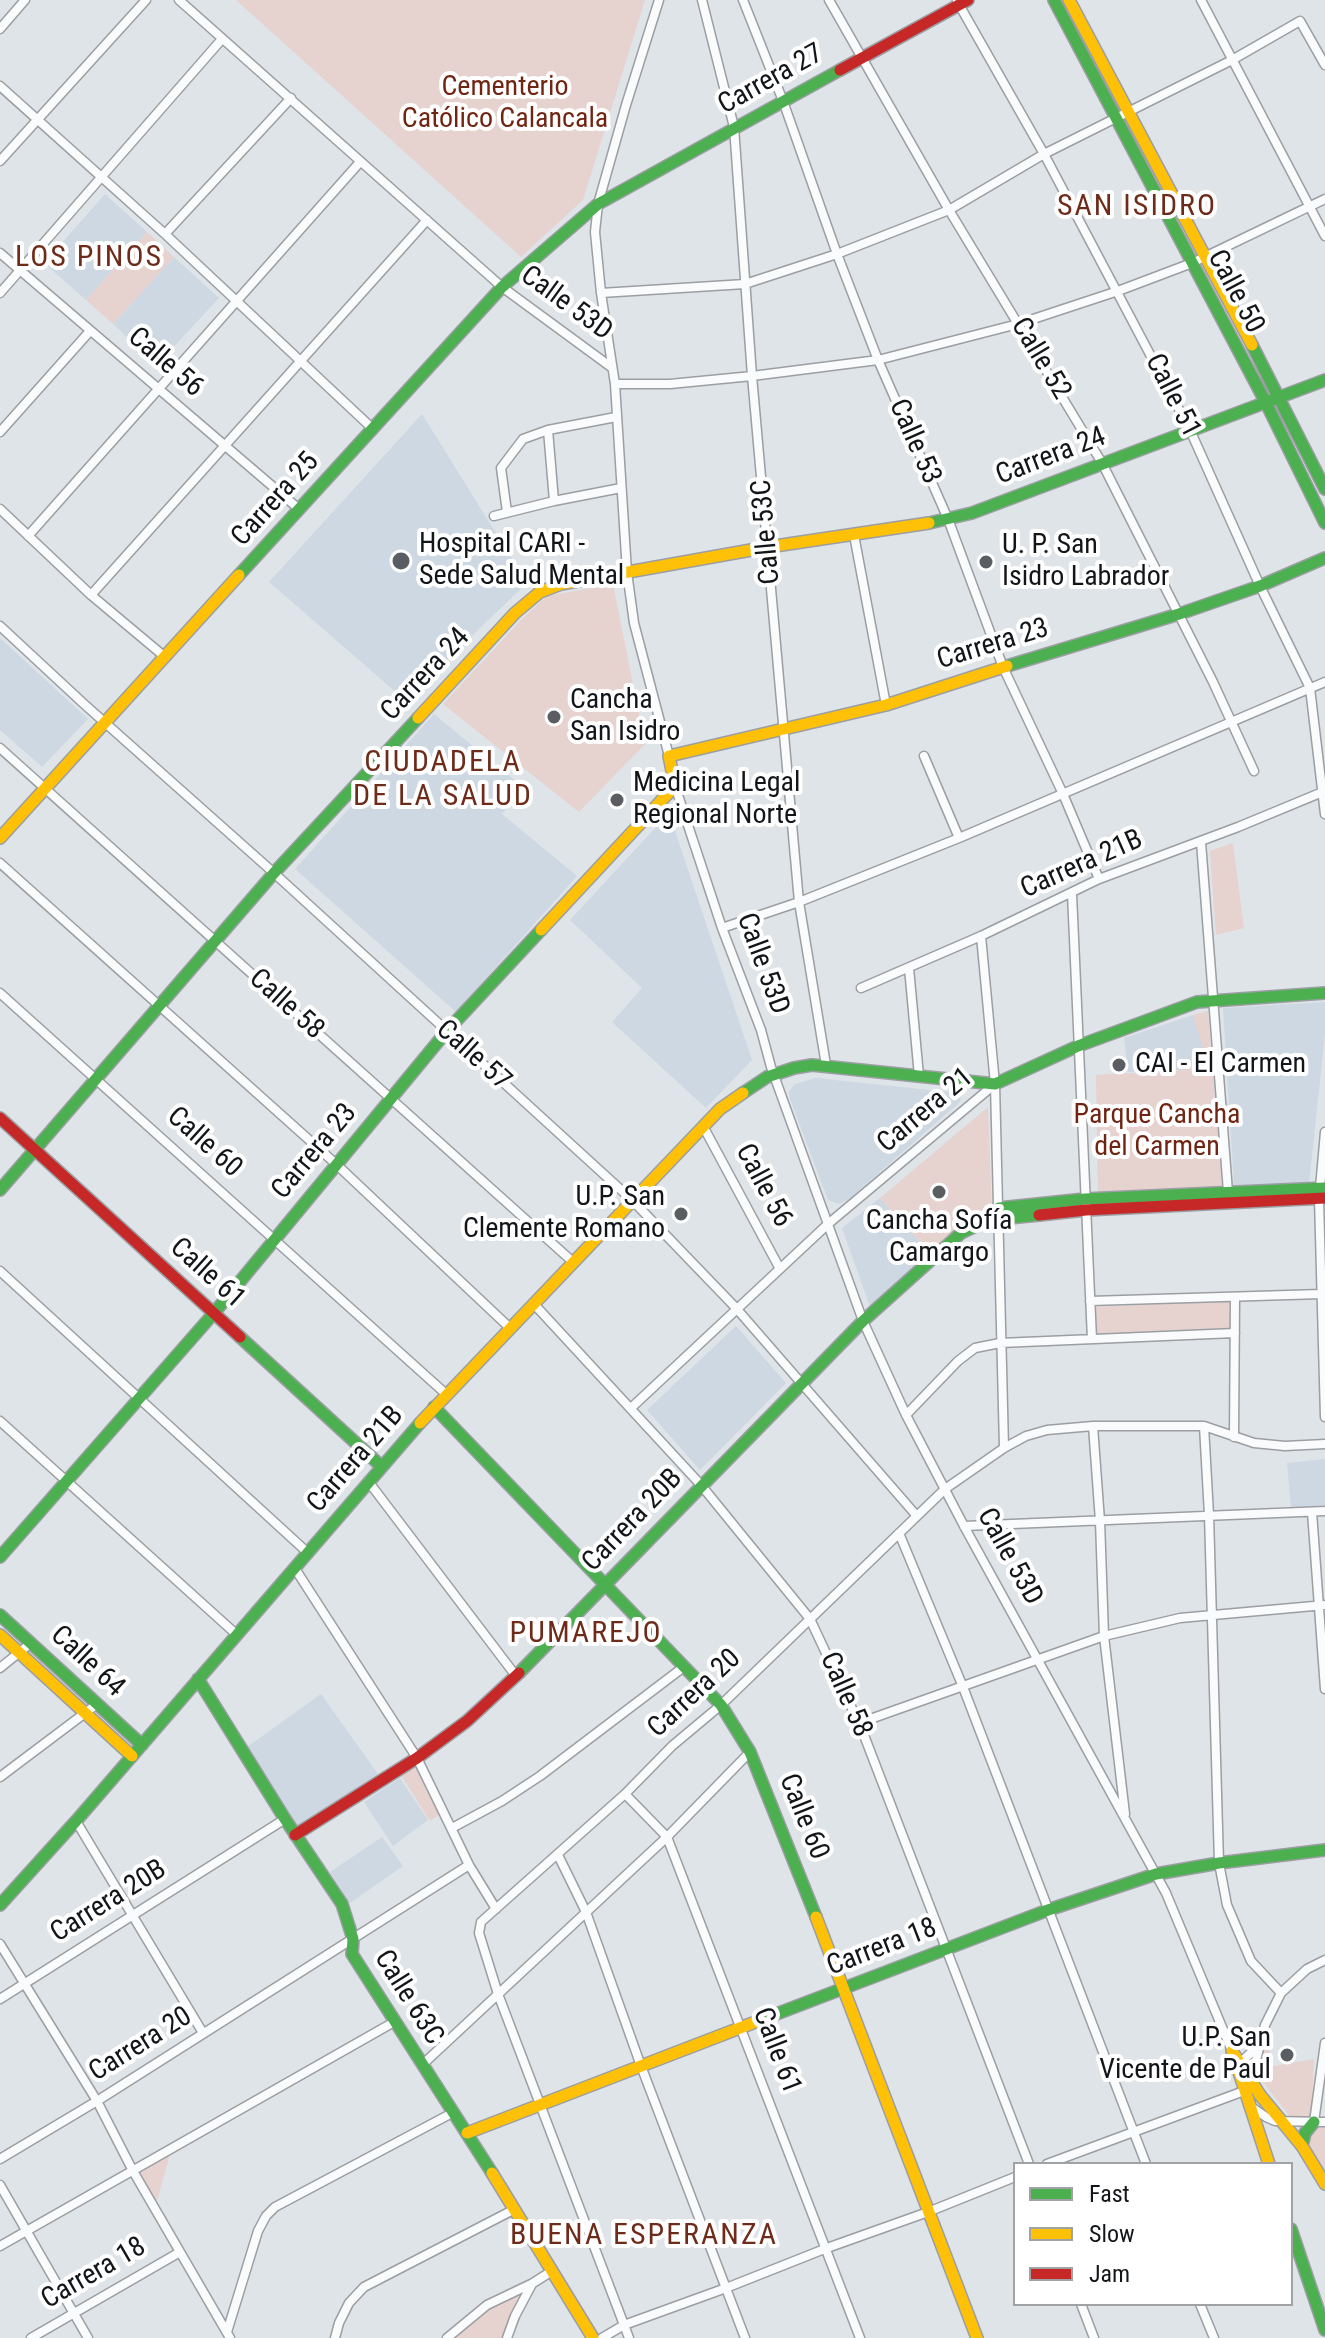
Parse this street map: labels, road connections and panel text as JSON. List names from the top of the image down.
{
  "streets": {
    "street": [
      "Carrera 27",
      "Calle 50",
      "Calle 53D",
      "Calle 52",
      "Calle 56",
      "Calle 51",
      "Calle 53",
      "Carrera 24",
      "Carrera 25",
      "Calle 53C",
      "Carrera 23",
      "Carrera 21B",
      "Calle 58",
      "Calle 57",
      "Carrera 21",
      "Calle 60",
      "Calle 61",
      "Carrera 20B",
      "Calle 64",
      "Carrera 20",
      "Carrera 18",
      "Calle 63C"
    ]
  },
  "crossings": [
    ["Carrera 27", "Calle 52"],
    ["Carrera 27", "Calle 51"],
    ["Carrera 27", "Calle 53"],
    ["Carrera 27", "Carrera 25"],
    ["Carrera 27", "Calle 53C"],
    ["Calle 50", "Carrera 24"],
    ["Calle 53D", "Carrera 24"],
    ["Calle 53D", "Carrera 25"],
    ["Calle 53D", "Carrera 23"],
    ["Calle 53D", "Carrera 21B"],
    ["Calle 53D", "Carrera 21"],
    ["Calle 53D", "Carrera 20B"],
    ["Calle 53D", "Carrera 20"],
    ["Calle 53D", "Carrera 18"],
    ["Calle 52", "Carrera 24"],
    ["Calle 52", "Carrera 23"],
    ["Calle 56", "Carrera 25"],
    ["Calle 56", "Carrera 21B"],
    ["Calle 56", "Carrera 21"],
    ["Calle 51", "Carrera 24"],
    ["Calle 51", "Carrera 23"],
    ["Calle 51", "Carrera 21B"],
    ["Calle 53", "Carrera 24"],
    ["Calle 53", "Carrera 23"],
    ["Calle 53", "Carrera 21B"],
    ["Carrera 24", "Calle 53C"],
    ["Carrera 24", "Calle 58"],
    ["Carrera 24", "Calle 57"],
    ["Carrera 24", "Calle 60"],
    ["Carrera 24", "Calle 61"],
    ["Carrera 25", "Calle 58"],
    ["Carrera 25", "Calle 57"],
    ["Calle 53C", "Carrera 23"],
    ["Calle 53C", "Carrera 21B"],
    ["Carrera 23", "Calle 58"],
    ["Carrera 23", "Calle 57"],
    ["Carrera 23", "Calle 60"],
    ["Carrera 23", "Calle 61"],
    ["Carrera 21B", "Calle 58"],
    ["Carrera 21B", "Calle 57"],
    ["Carrera 21B", "Carrera 21"],
    ["Carrera 21B", "Calle 60"],
    ["Carrera 21B", "Calle 61"],
    ["Carrera 21B", "Calle 64"],
    ["Carrera 21B", "Calle 63C"],
    ["Calle 58", "Carrera 21"],
    ["Calle 58", "Carrera 20B"],
    ["Calle 58", "Carrera 20"],
    ["Calle 58", "Carrera 18"],
    ["Calle 57", "Carrera 21"],
    ["Calle 57", "Carrera 20B"],
    ["Calle 57", "Carrera 20"],
    ["Calle 60", "Carrera 20B"],
    ["Calle 60", "Carrera 20"],
    ["Calle 60", "Carrera 18"],
    ["Calle 61", "Carrera 20"],
    ["Calle 61", "Carrera 18"],
    ["Carrera 20B", "Calle 63C"],
    ["Carrera 20", "Calle 63C"],
    ["Carrera 18", "Calle 63C"]
  ],
  "districts": [
    "SAN ISIDRO",
    "LOS PINOS",
    "CIUDADELA DE LA SALUD",
    "PUMAREJO",
    "BUENA ESPERANZA"
  ],
  "parks": ["Cementerio Católico Calancala", "Parque Cancha del Carmen"],
  "places": [
    "Hospital CARI - Sede Salud Mental",
    "U. P. San Isidro Labrador",
    "Cancha San Isidro",
    "Medicina Legal Regional Norte",
    "CAI - El Carmen",
    "Cancha Sofía Camargo",
    "U.P. San Clemente Romano",
    "U.P. San Vicente de Paul"
  ],
  "legend": ["Fast", "Slow", "Jam"]
}
